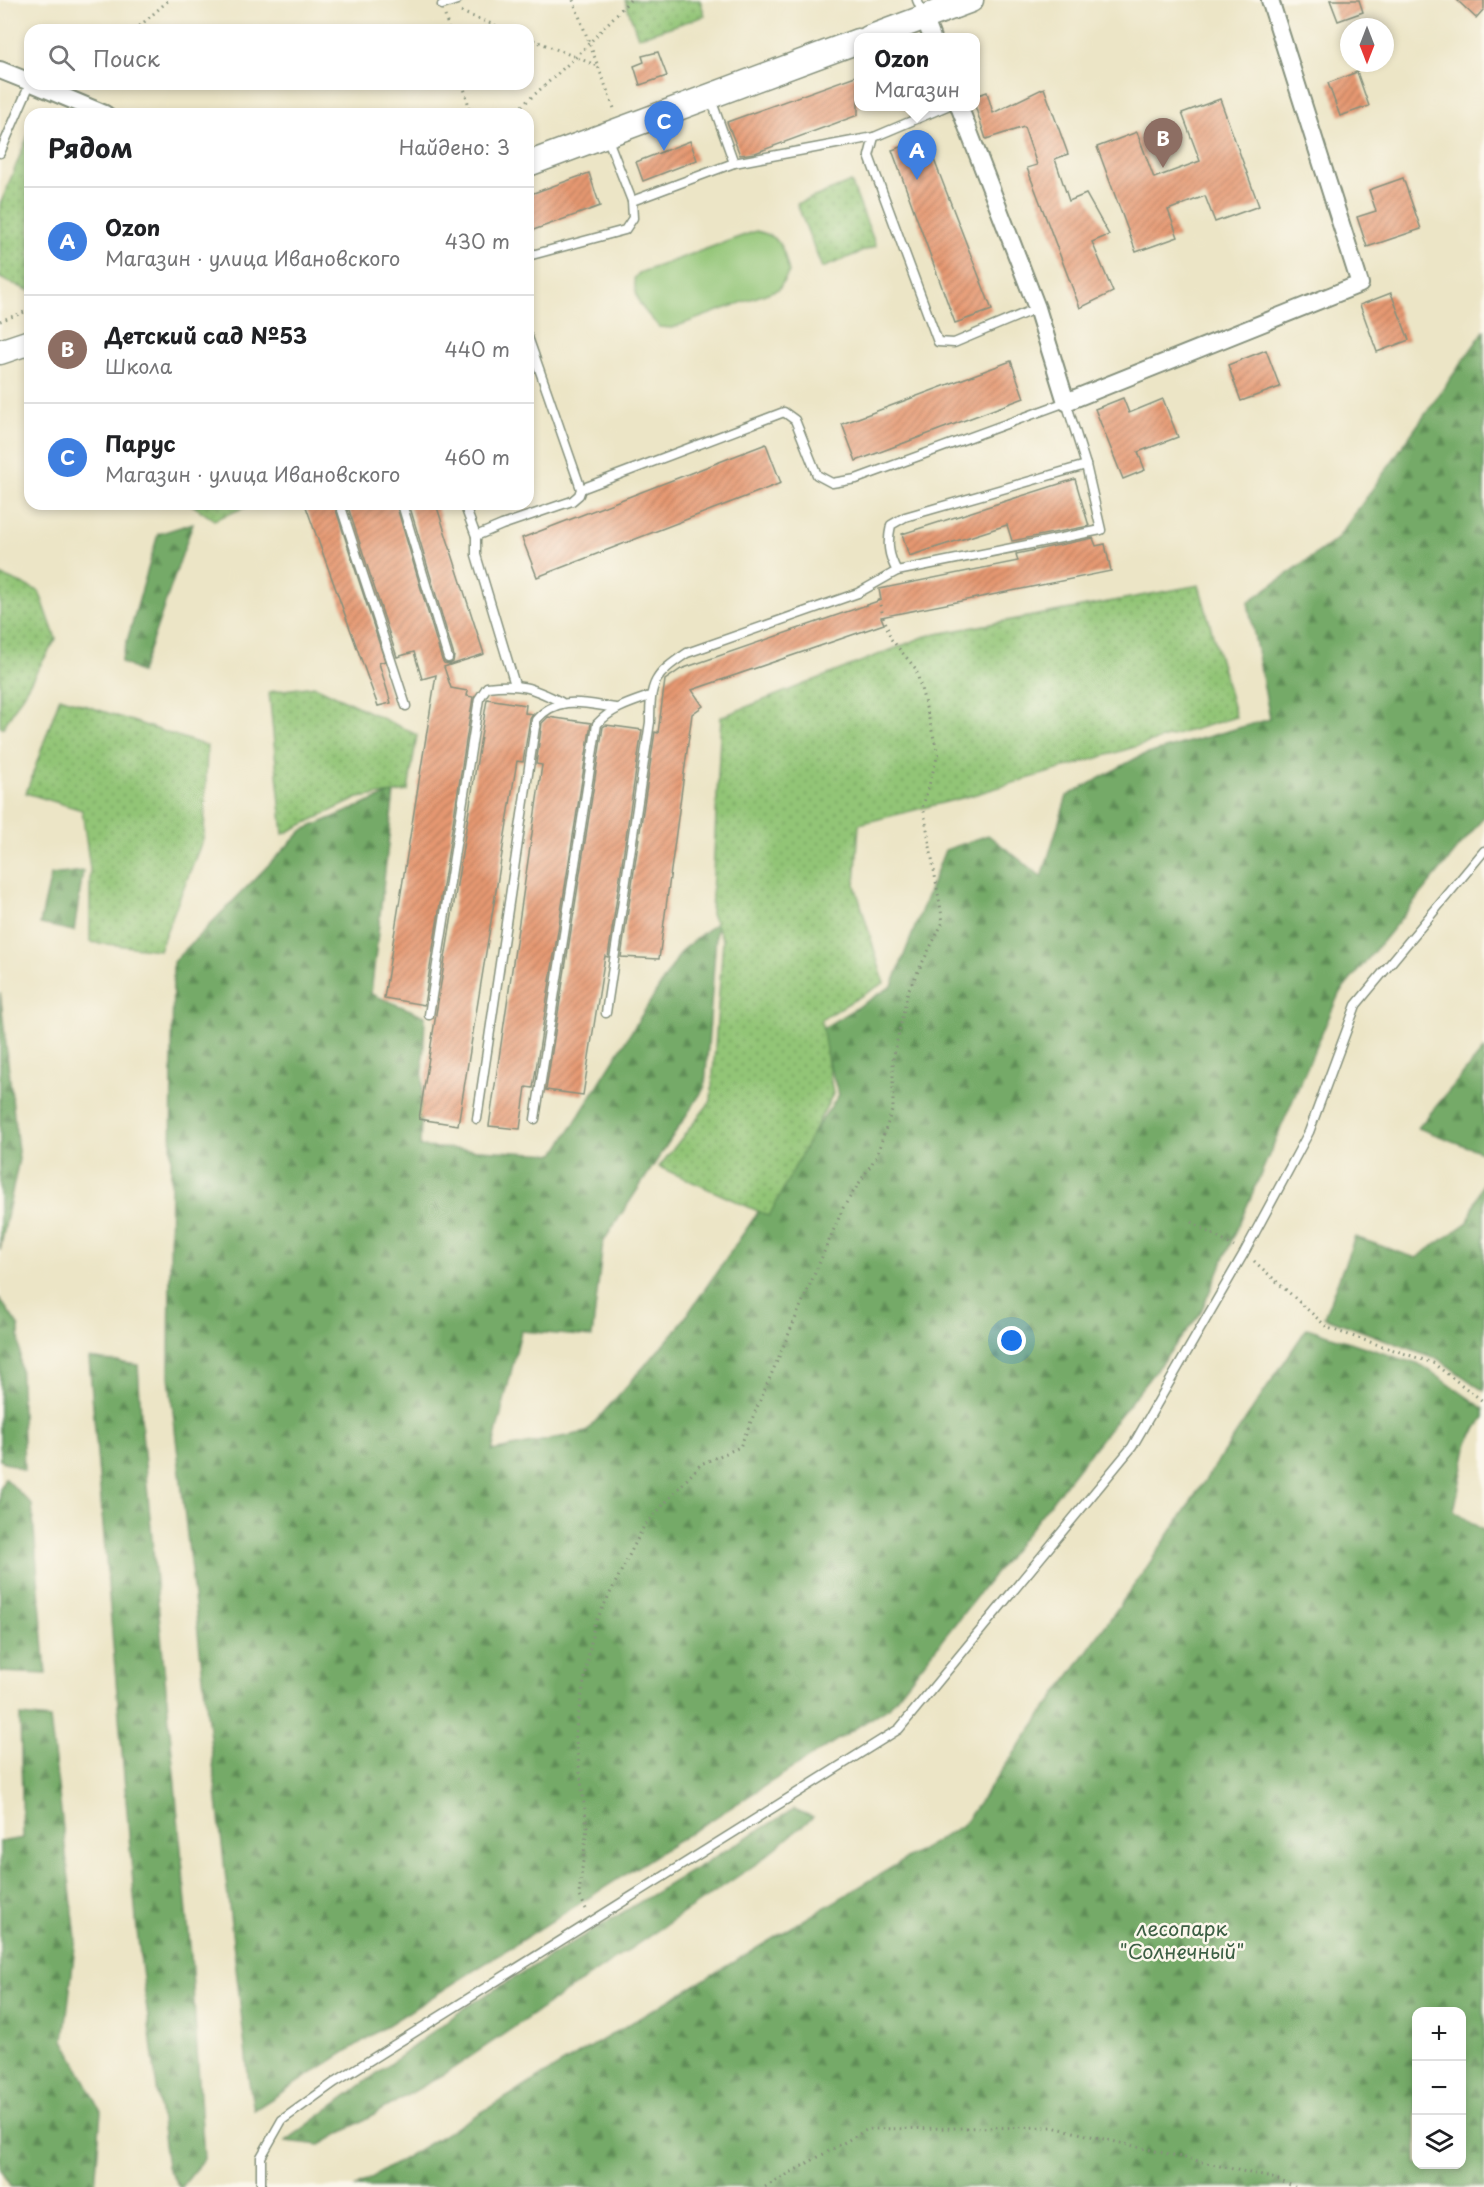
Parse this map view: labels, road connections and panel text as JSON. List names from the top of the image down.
{
  "parks": ["лесопарк \"Солнечный\""],
  "north": "bottom",
  "page": {
    "search": "Поиск",
    "popup": ["Ozon", "Магазин"],
    "pins": ["C", "B", "A"],
    "heading": ["Рядом", "Найдено: 3"],
    "list": [
      {
        "mark": "A",
        "name": "Ozon",
        "note": "Магазин · улица Ивановского",
        "value": "430 m"
      },
      {
        "mark": "B",
        "name": "Детский сад №53",
        "note": "Школа",
        "value": "440 m"
      },
      {
        "mark": "C",
        "name": "Парус",
        "note": "Магазин · улица Ивановского",
        "value": "460 m"
      }
    ],
    "map_buttons": ["+", "−"]
  }
}
